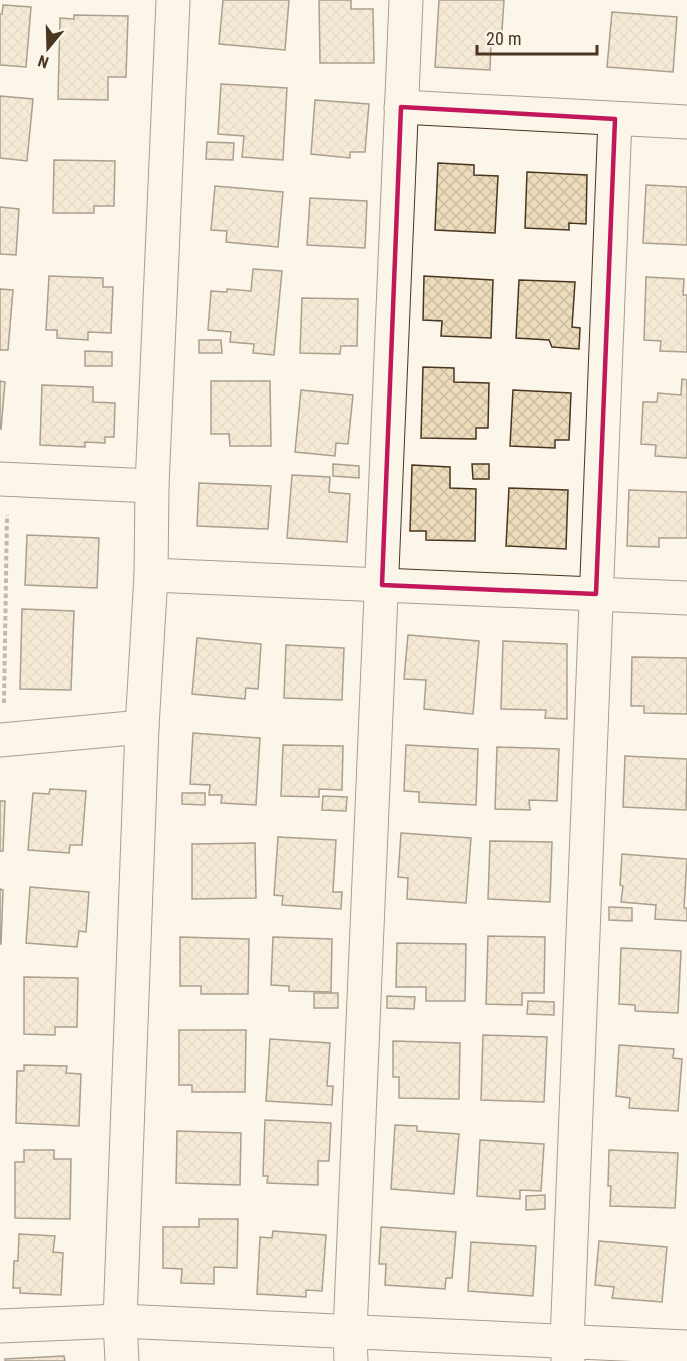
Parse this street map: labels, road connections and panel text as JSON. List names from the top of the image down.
{
  "scale_bar": "20 m",
  "north": "bottom"
}
